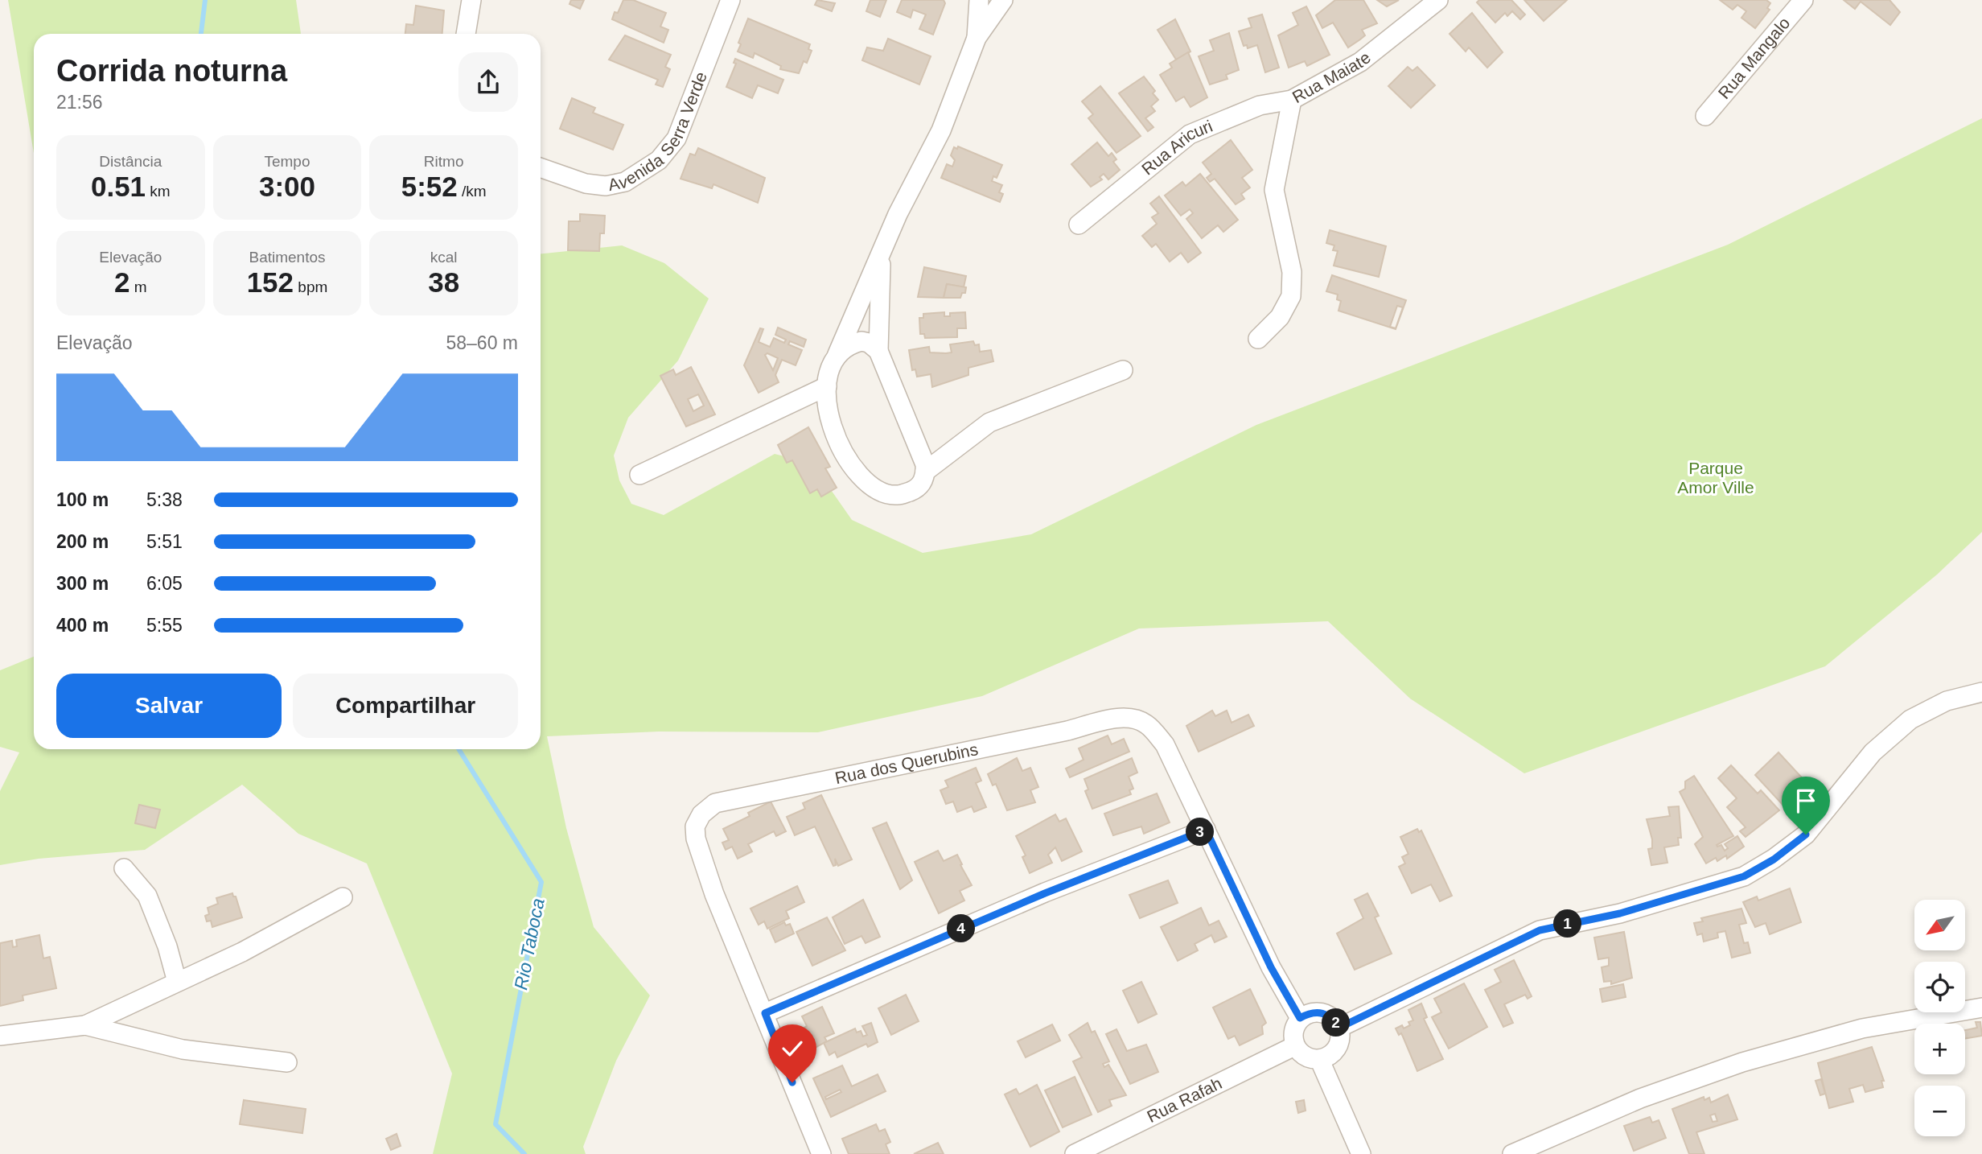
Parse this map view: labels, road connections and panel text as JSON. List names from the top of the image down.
{
  "streets": {
    "street": [
      "Rua Mangalo",
      "Rua Maiate",
      "Avenida Serra Verde",
      "Rua Aricuri",
      "Rua dos Querubins",
      "Rua Rafah"
    ]
  },
  "crossings": [
    ["Rua Maiate", "Rua Aricuri"],
    ["Rua dos Querubins", "Rua Rafah"]
  ],
  "water": ["Rio Taboca"],
  "parks": ["Parque Amor Ville"],
  "north": "bottom left",
  "page": {
    "heading": ["Corrida noturna", "21:56"],
    "stats": [
      ["Distância", "0.51 km"],
      ["Tempo", "3:00"],
      ["Ritmo", "5:52 /km"],
      ["Elevação", "2 m"],
      ["Batimentos", "152 bpm"],
      ["kcal", "38"]
    ],
    "chart": ["Elevação", "58–60 m"],
    "list": [
      {
        "name": "100 m",
        "note": "5:38"
      },
      {
        "name": "200 m",
        "note": "5:51"
      },
      {
        "name": "300 m",
        "note": "6:05"
      },
      {
        "name": "400 m",
        "note": "5:55"
      }
    ],
    "buttons": ["Salvar", "Compartilhar"],
    "pins": [
      "3",
      "1",
      "4",
      "2"
    ],
    "map_buttons": ["+", "−"]
  }
}
